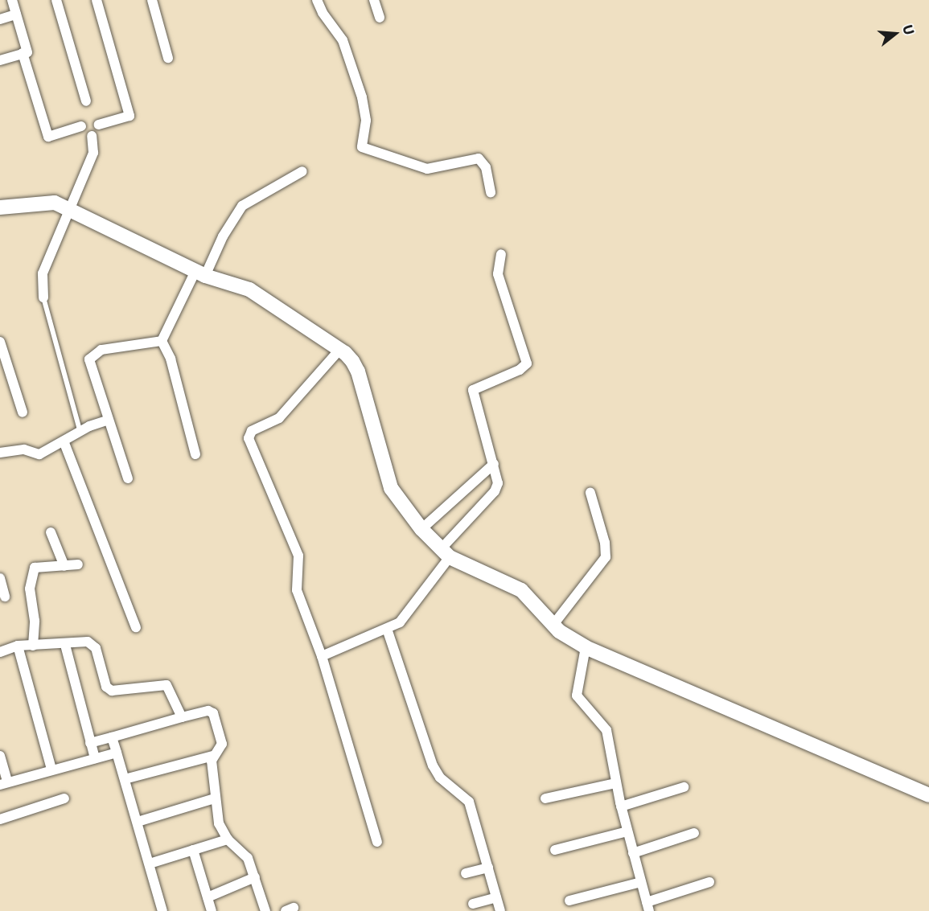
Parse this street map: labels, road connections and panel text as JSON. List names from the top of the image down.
{
  "north": "right"
}
